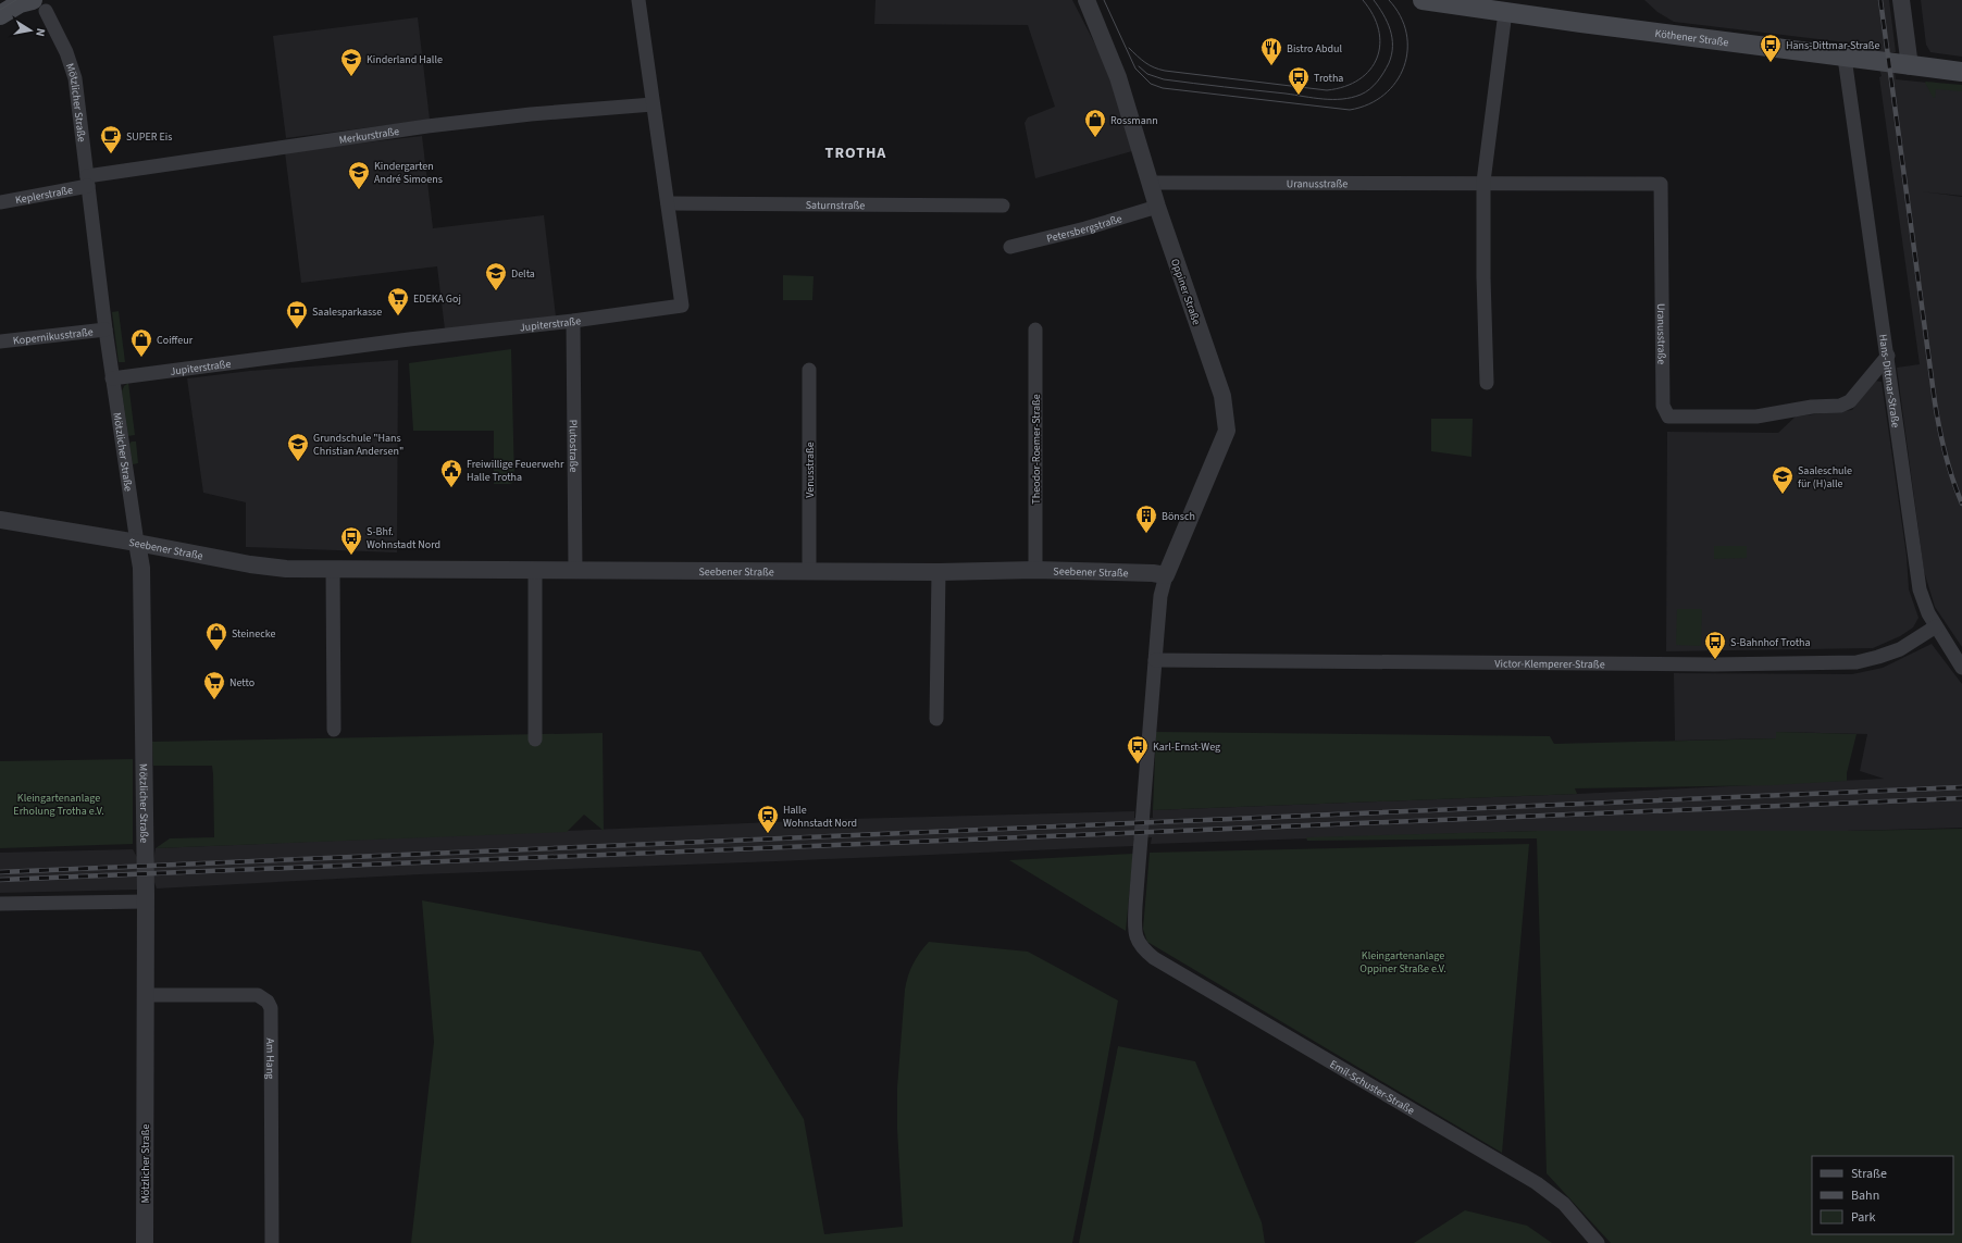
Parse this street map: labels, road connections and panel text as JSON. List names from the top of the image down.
{
  "streets": {
    "main road": ["Köthener Straße"],
    "street": [
      "Mötzlicher Straße",
      "Merkurstraße",
      "Uranusstraße",
      "Keplerstraße",
      "Saturnstraße",
      "Petersbergstraße",
      "Oppiner Straße",
      "Jupiterstraße",
      "Kopernikusstraße",
      "Hans-Dittmar-Straße",
      "Plutostraße",
      "Theodor-Roemer-Straße",
      "Venusstraße",
      "Seebener Straße",
      "Victor-Klemperer-Straße",
      "Am Hang",
      "Emil-Schuster-Straße"
    ]
  },
  "crossings": [
    ["Köthener Straße", "Hans-Dittmar-Straße"],
    ["Mötzlicher Straße", "Merkurstraße"],
    ["Mötzlicher Straße", "Keplerstraße"],
    ["Mötzlicher Straße", "Jupiterstraße"],
    ["Mötzlicher Straße", "Kopernikusstraße"],
    ["Mötzlicher Straße", "Seebener Straße"],
    ["Mötzlicher Straße", "Am Hang"],
    ["Merkurstraße", "Keplerstraße"],
    ["Merkurstraße", "Jupiterstraße"],
    ["Uranusstraße", "Oppiner Straße"],
    ["Uranusstraße", "Hans-Dittmar-Straße"],
    ["Saturnstraße", "Jupiterstraße"],
    ["Petersbergstraße", "Oppiner Straße"],
    ["Oppiner Straße", "Seebener Straße"],
    ["Jupiterstraße", "Plutostraße"],
    ["Hans-Dittmar-Straße", "Victor-Klemperer-Straße"],
    ["Plutostraße", "Seebener Straße"],
    ["Theodor-Roemer-Straße", "Seebener Straße"],
    ["Venusstraße", "Seebener Straße"],
    ["Victor-Klemperer-Straße", "Emil-Schuster-Straße"]
  ],
  "districts": ["TROTHA"],
  "parks": ["Kleingartenanlage Erholung Trotha e.V.", "Kleingartenanlage Oppiner Straße e.V."],
  "places": {
    "bus stop": [
      "Hans-Dittmar-Straße",
      "Trotha",
      "S-Bhf. Wohnstadt Nord",
      "S-Bahnhof Trotha",
      "Karl-Ernst-Weg"
    ],
    "restaurant": ["Bistro Abdul"],
    "school or university": [
      "Kinderland Halle",
      "Kindergarten André Simoens",
      "Delta",
      "Grundschule \"Hans Christian Andersen\"",
      "Saaleschule für (H)alle"
    ],
    "shop": ["Rossmann", "Coiffeur", "Steinecke"],
    "cafe": ["SUPER Eis"],
    "supermarket": ["EDEKA Goj", "Netto"],
    "bank": ["Saalesparkasse"],
    "public building": ["Freiwillige Feuerwehr Halle Trotha"],
    "building": ["Bönsch"],
    "station": ["Halle Wohnstadt Nord"]
  },
  "legend": ["Straße", "Bahn", "Park"],
  "north": "right"
}
